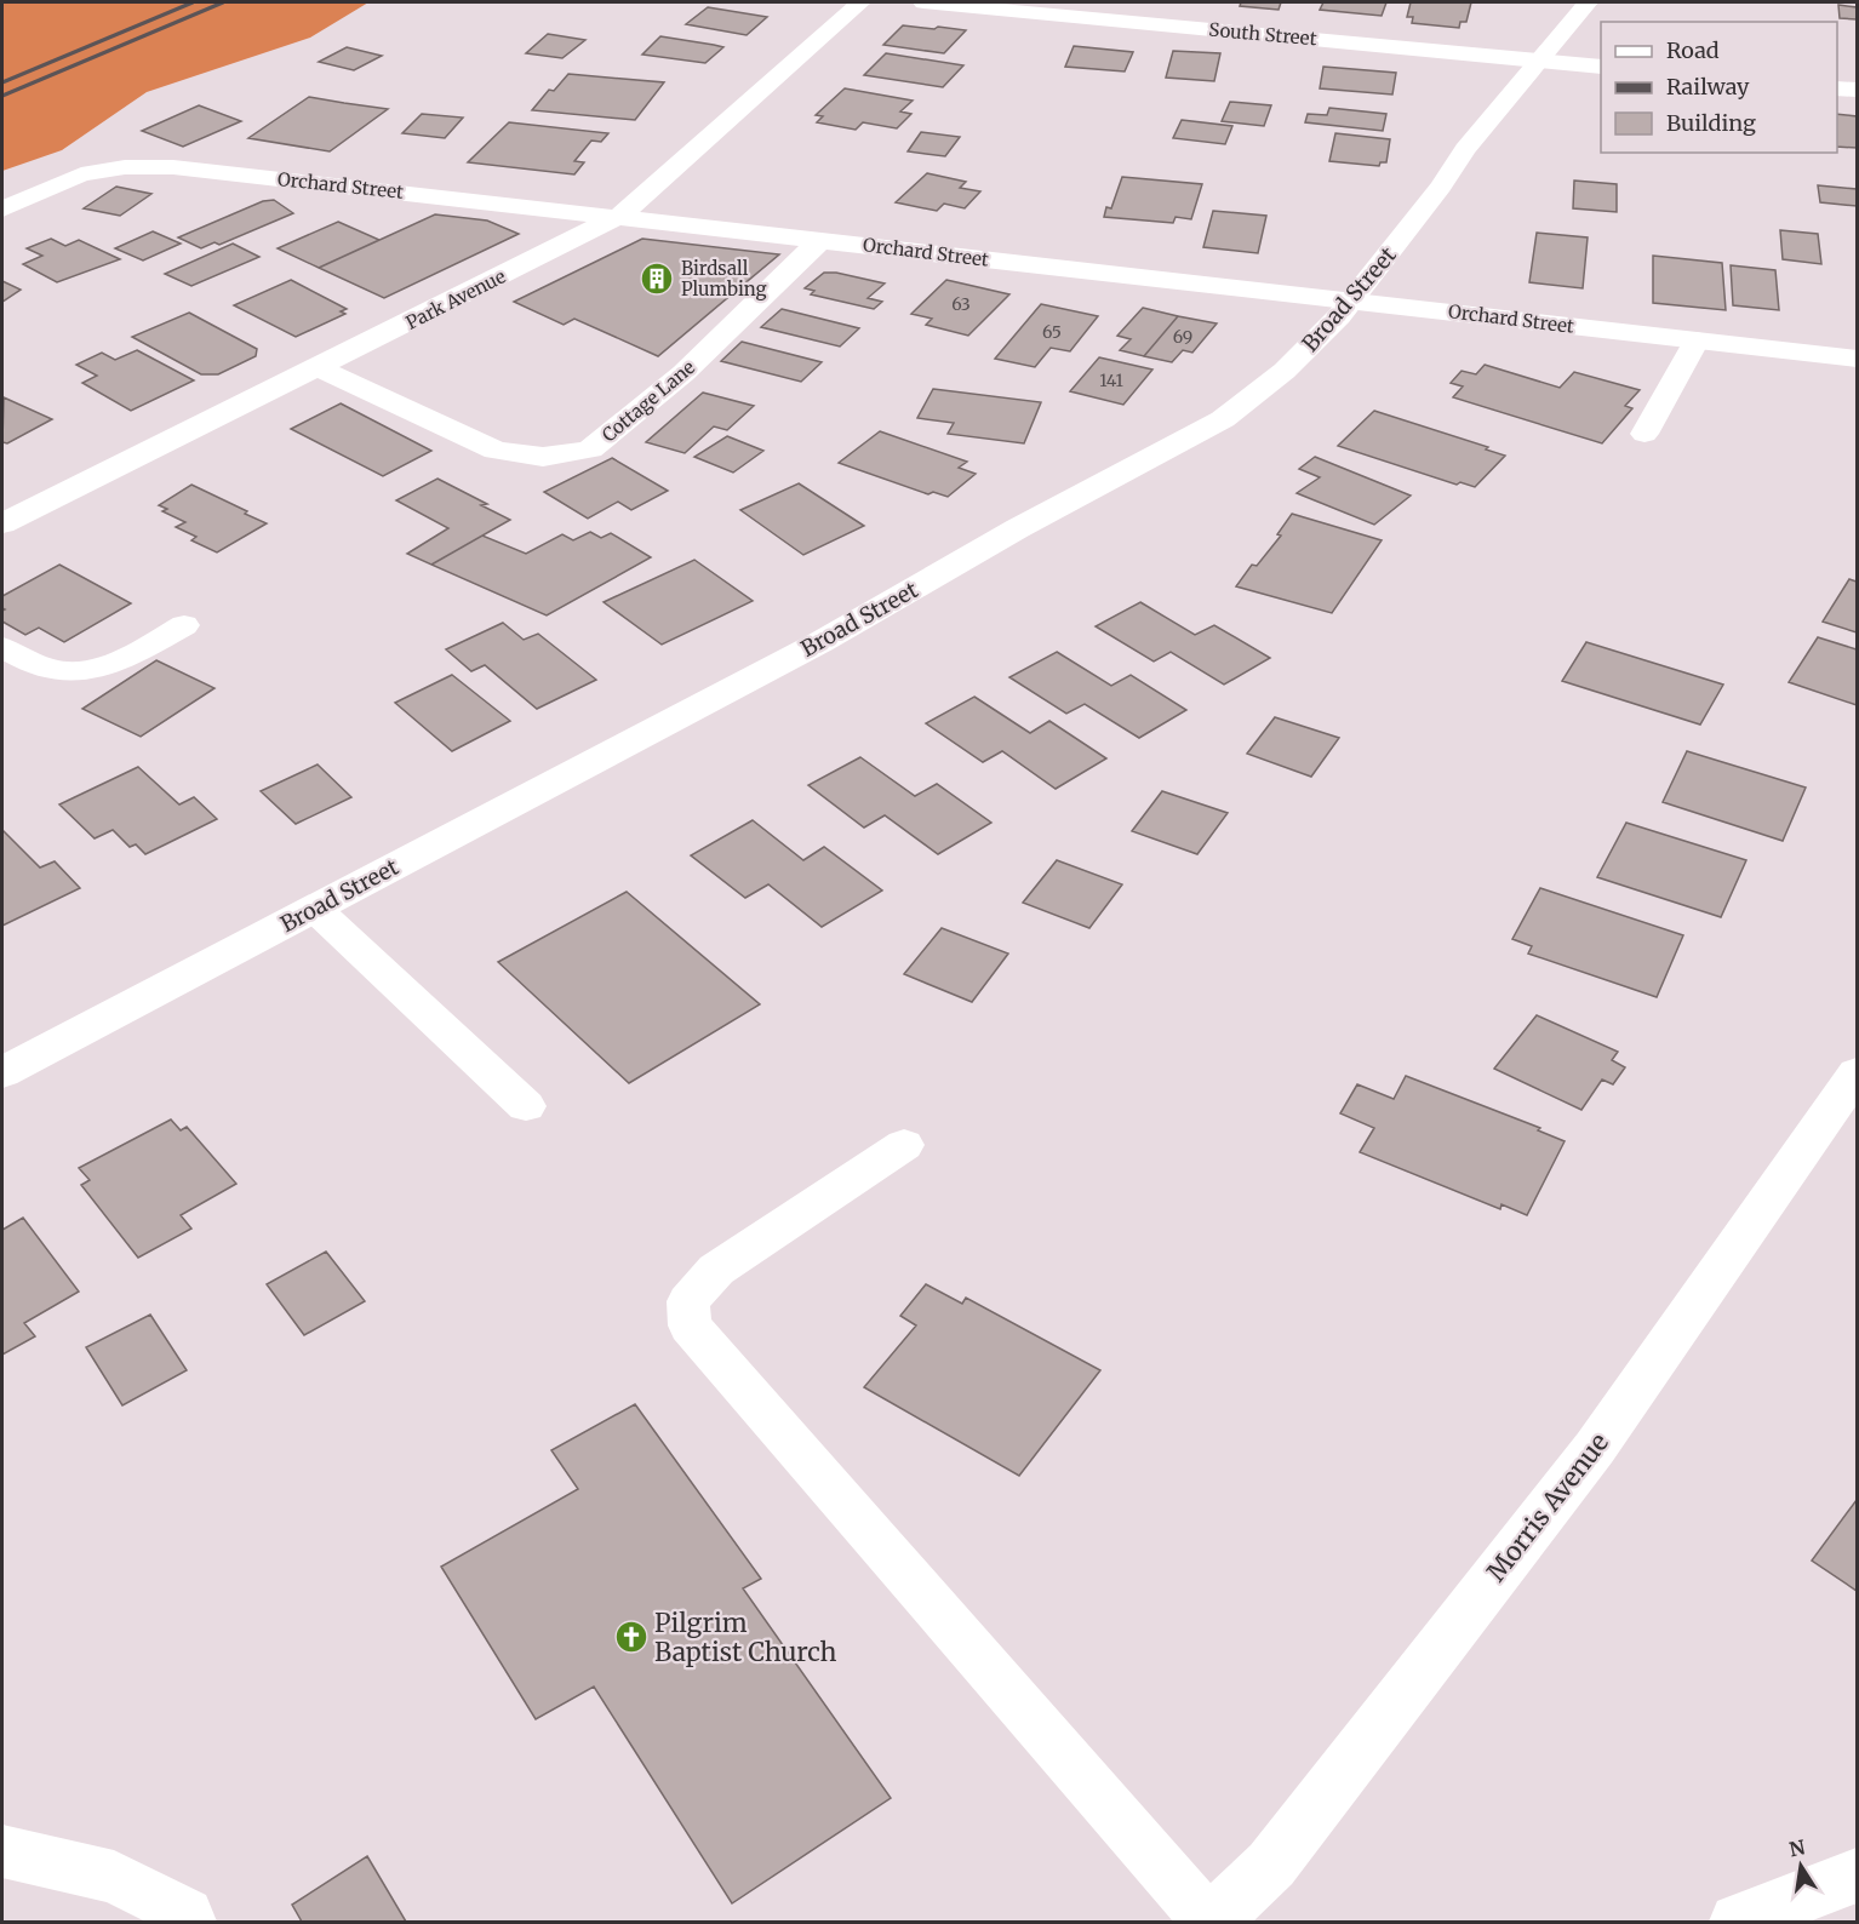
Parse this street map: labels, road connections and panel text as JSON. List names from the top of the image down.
{
  "streets": {
    "street": [
      "South Street",
      "Orchard Street",
      "Park Avenue",
      "Broad Street",
      "Cottage Lane",
      "Morris Avenue"
    ]
  },
  "crossings": [
    ["South Street", "Broad Street"],
    ["Orchard Street", "Park Avenue"],
    ["Orchard Street", "Broad Street"],
    ["Orchard Street", "Cottage Lane"],
    ["Park Avenue", "Cottage Lane"]
  ],
  "places": {
    "building": ["Birdsall Plumbing"],
    "church": ["Pilgrim Baptist Church"]
  },
  "house_numbers": [
    "63",
    "65",
    "69",
    "141"
  ],
  "legend": ["Road", "Railway", "Building"],
  "north": "top"
}
